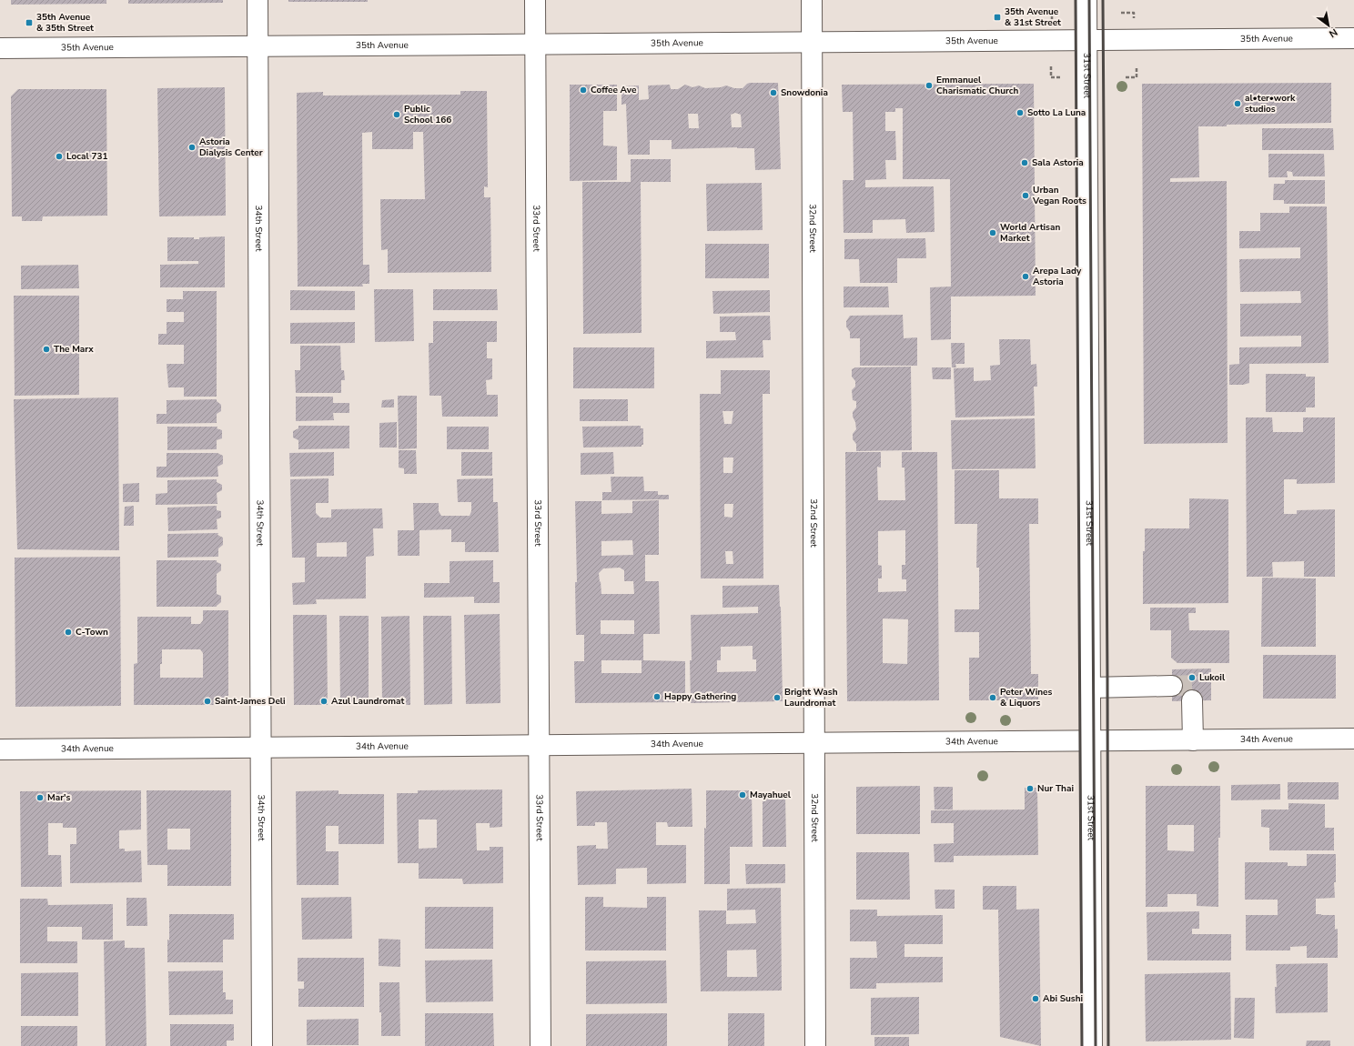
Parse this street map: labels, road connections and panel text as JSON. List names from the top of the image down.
{
  "streets": {
    "street": [
      "35th Avenue",
      "31st Street",
      "34th Street",
      "33rd Street",
      "32nd Street",
      "34th Avenue"
    ]
  },
  "crossings": [
    ["35th Avenue", "31st Street"],
    ["35th Avenue", "34th Street"],
    ["35th Avenue", "33rd Street"],
    ["35th Avenue", "32nd Street"],
    ["31st Street", "34th Avenue"],
    ["34th Street", "34th Avenue"],
    ["33rd Street", "34th Avenue"],
    ["32nd Street", "34th Avenue"]
  ],
  "places": {
    "transit": ["35th Avenue & 31st Street", "35th Avenue & 35th Street"],
    "other": [
      "Emmanuel Charismatic Church",
      "Coffee Ave",
      "Snowdonia",
      "al•ter•work studios",
      "Sotto La Luna",
      "Public School 166",
      "Astoria Dialysis Center",
      "Local 731",
      "Sala Astoria",
      "Urban Vegan Roots",
      "World Artisan Market",
      "Arepa Lady Astoria",
      "The Marx",
      "C-Town",
      "Lukoil",
      "Happy Gathering",
      "Bright Wash Laundromat",
      "Peter Wines & Liquors",
      "Saint-James Deli",
      "Azul Laundromat",
      "Nur Thai",
      "Mayahuel",
      "Mar's",
      "Abi Sushi"
    ]
  },
  "north": "bottom right"
}
